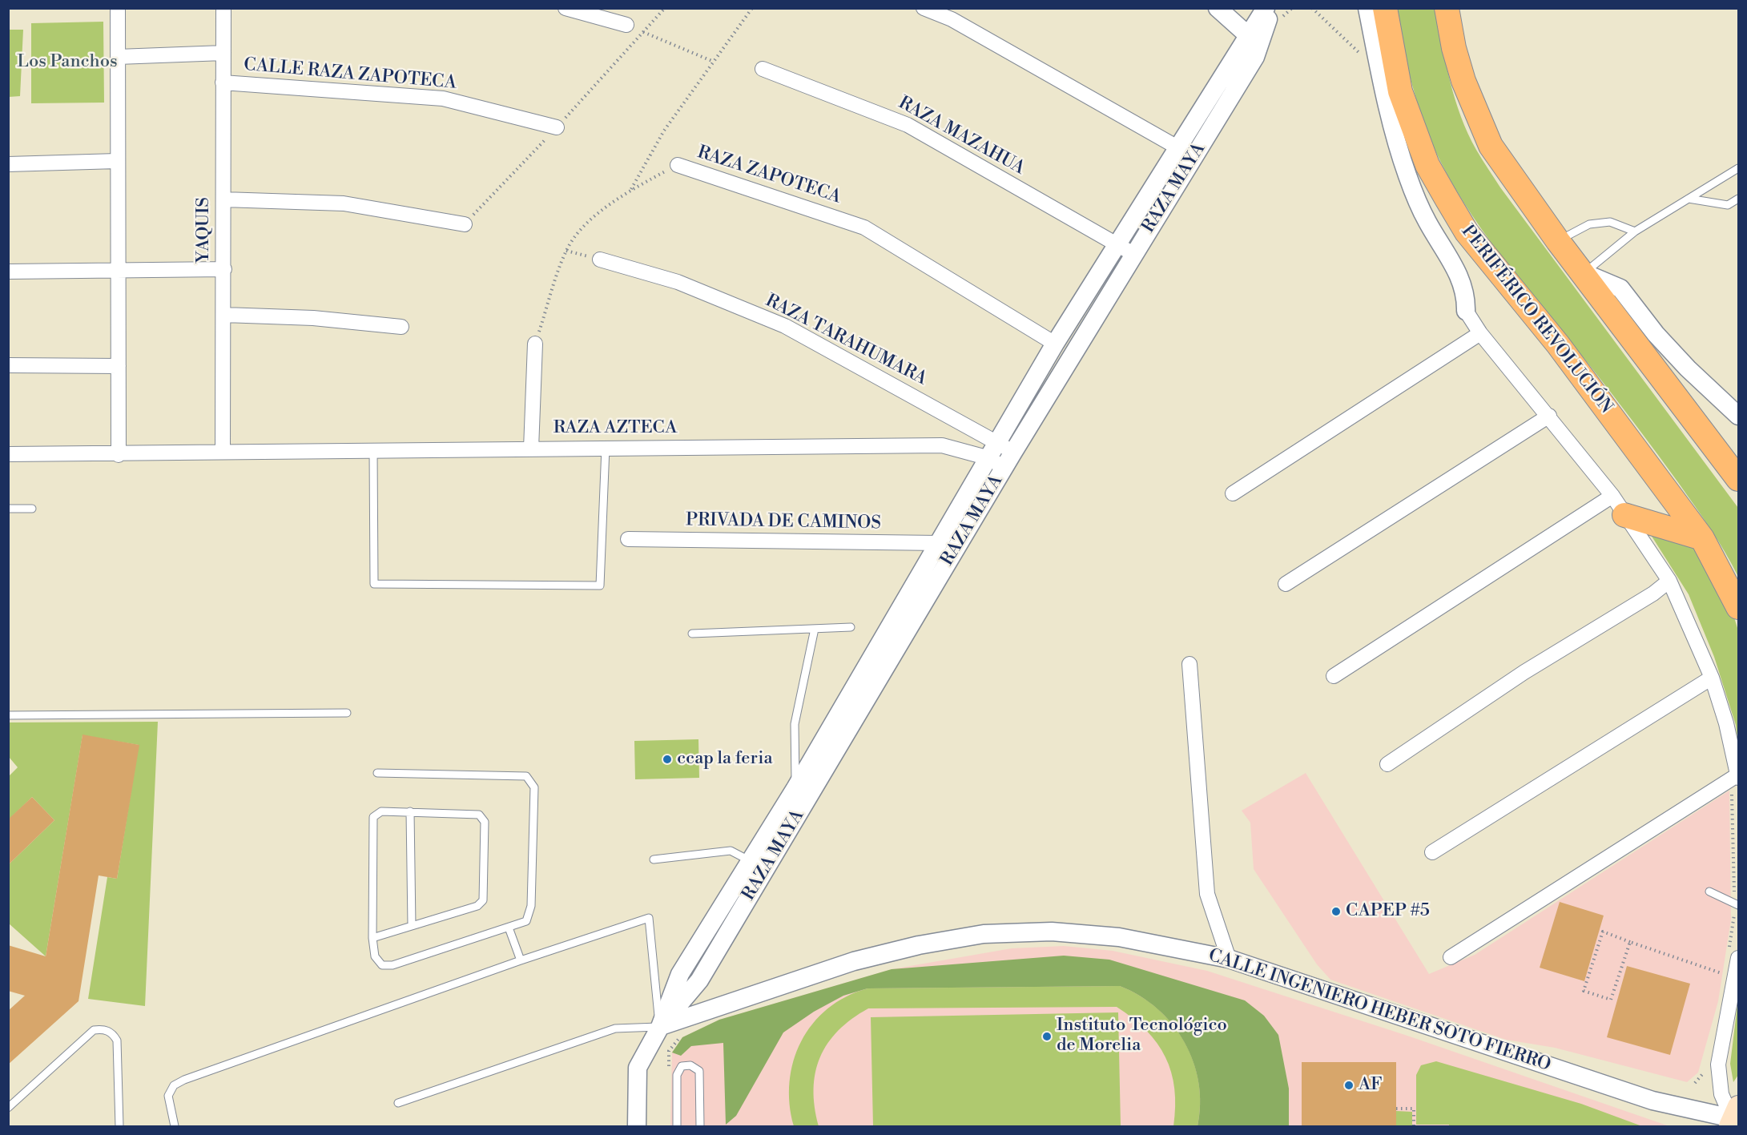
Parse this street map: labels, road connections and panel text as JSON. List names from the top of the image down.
{
  "streets": {
    "highway": ["PERIFÉRICO REVOLUCIÓN"],
    "street": [
      "CALLE RAZA ZAPOTECA",
      "RAZA MAZAHUA",
      "RAZA ZAPOTECA",
      "RAZA MAYA",
      "YAQUIS",
      "RAZA TARAHUMARA",
      "RAZA AZTECA",
      "PRIVADA DE CAMINOS",
      "CALLE INGENIERO HEBER SOTO FIERRO"
    ]
  },
  "crossings": [
    ["CALLE RAZA ZAPOTECA", "YAQUIS"],
    ["RAZA MAZAHUA", "RAZA MAYA"],
    ["RAZA ZAPOTECA", "RAZA MAYA"],
    ["RAZA MAYA", "RAZA TARAHUMARA"],
    ["RAZA MAYA", "RAZA AZTECA"],
    ["RAZA MAYA", "PRIVADA DE CAMINOS"],
    ["RAZA MAYA", "CALLE INGENIERO HEBER SOTO FIERRO"],
    ["YAQUIS", "RAZA AZTECA"]
  ],
  "parks": ["Los Panchos"],
  "places": [
    "ccap la feria",
    "CAPEP #5",
    "Instituto Tecnológico de Morelia",
    "AF"
  ]
}
